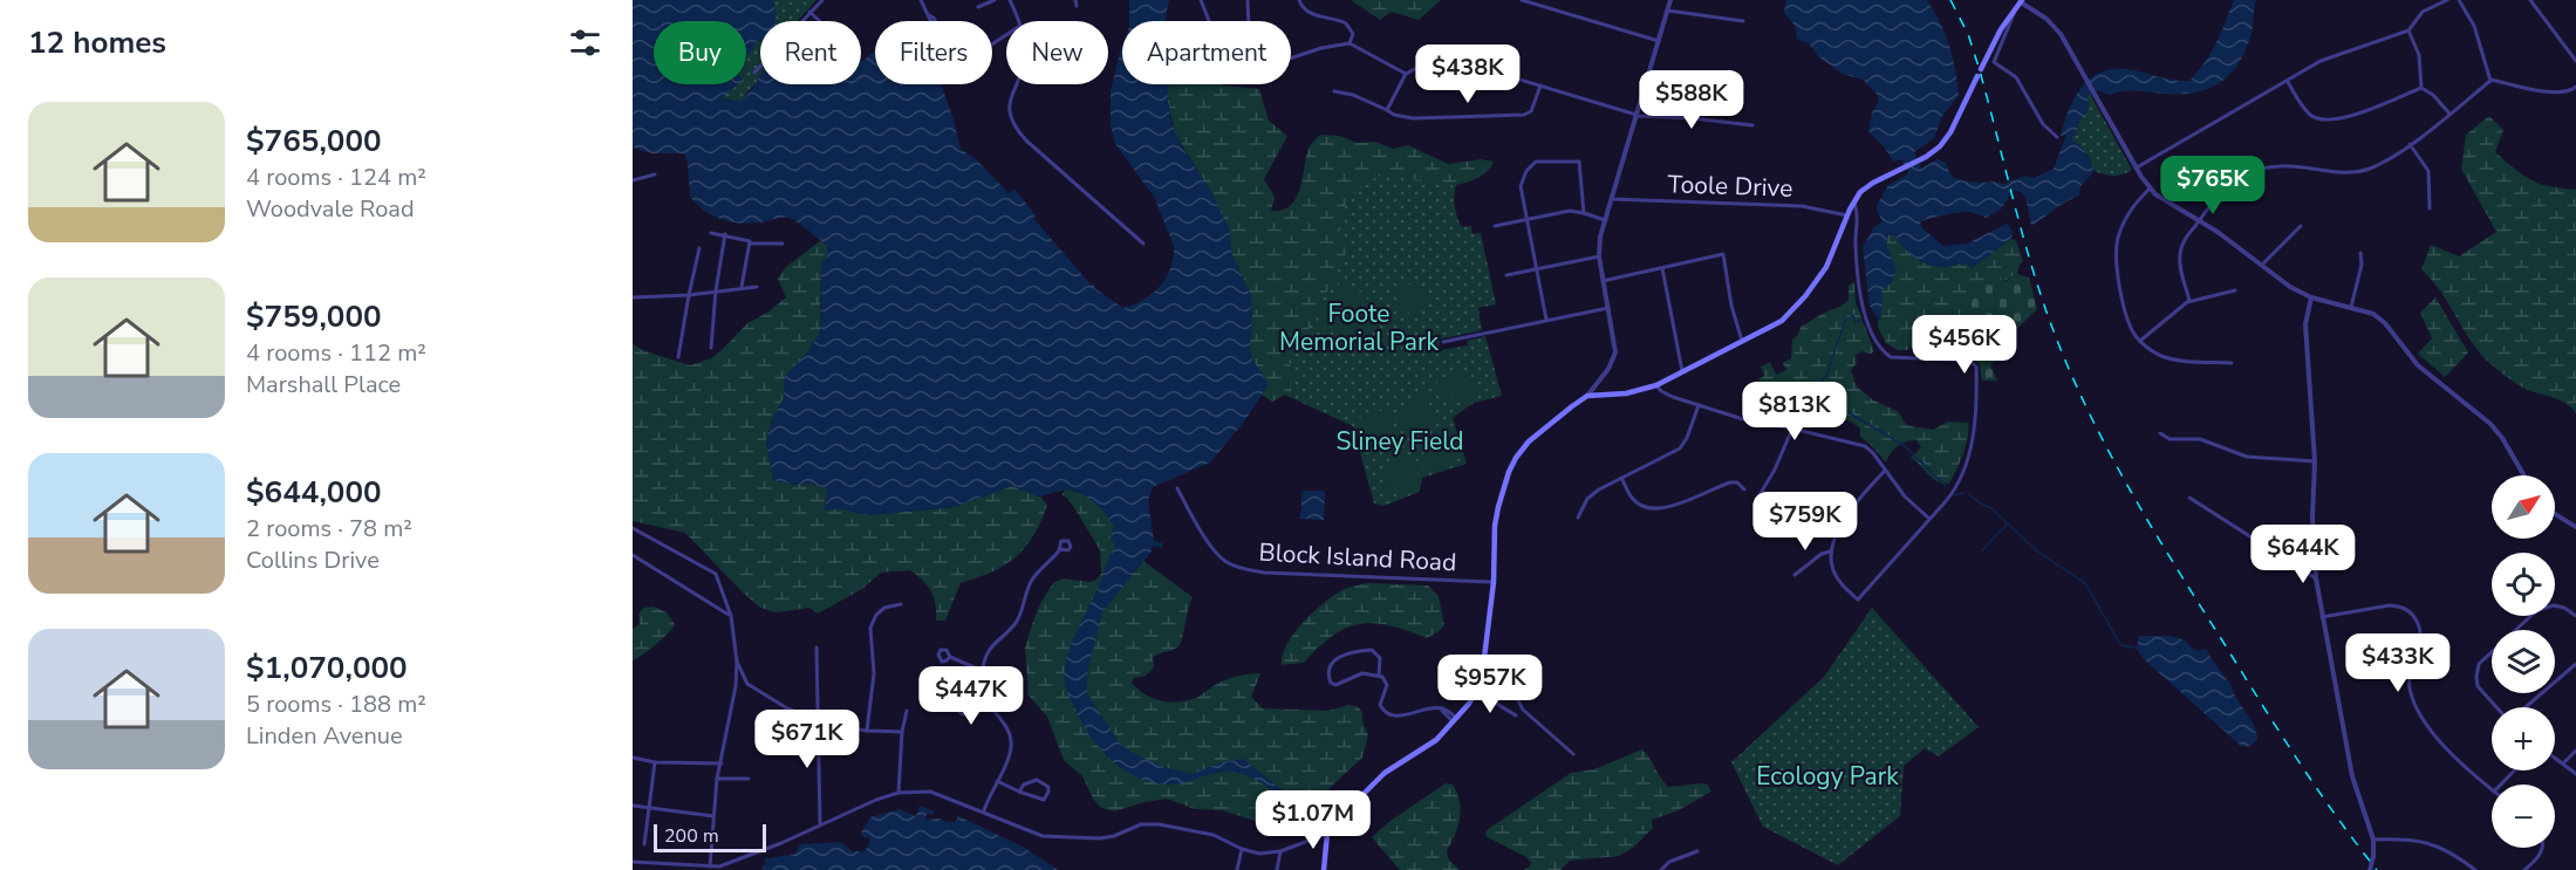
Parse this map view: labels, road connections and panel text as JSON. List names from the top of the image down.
{
  "streets": {
    "street": ["Toole Drive", "Block Island Road"]
  },
  "parks": ["Foote Memorial Park", "Sliney Field", "Ecology Park"],
  "scale_bar": "200 m",
  "north": "top right",
  "page": {
    "heading": "12 homes",
    "chip": [
      "Buy",
      "Rent",
      "Filters",
      "New",
      "Apartment"
    ],
    "price": [
      "$438K",
      "$588K",
      "$765K",
      "$456K",
      "$813K",
      "$759K",
      "$644K",
      "$433K",
      "$957K",
      "$447K",
      "$671K",
      "$1.07M"
    ],
    "list": [
      {
        "name": "$765,000",
        "note": "4 rooms · 124 m² · Woodvale Road"
      },
      {
        "name": "$759,000",
        "note": "4 rooms · 112 m² · Marshall Place"
      },
      {
        "name": "$644,000",
        "note": "2 rooms · 78 m² · Collins Drive"
      },
      {
        "name": "$1,070,000",
        "note": "5 rooms · 188 m² · Linden Avenue"
      }
    ],
    "map_buttons": ["+", "−"],
    "scale": "200 m"
  }
}
